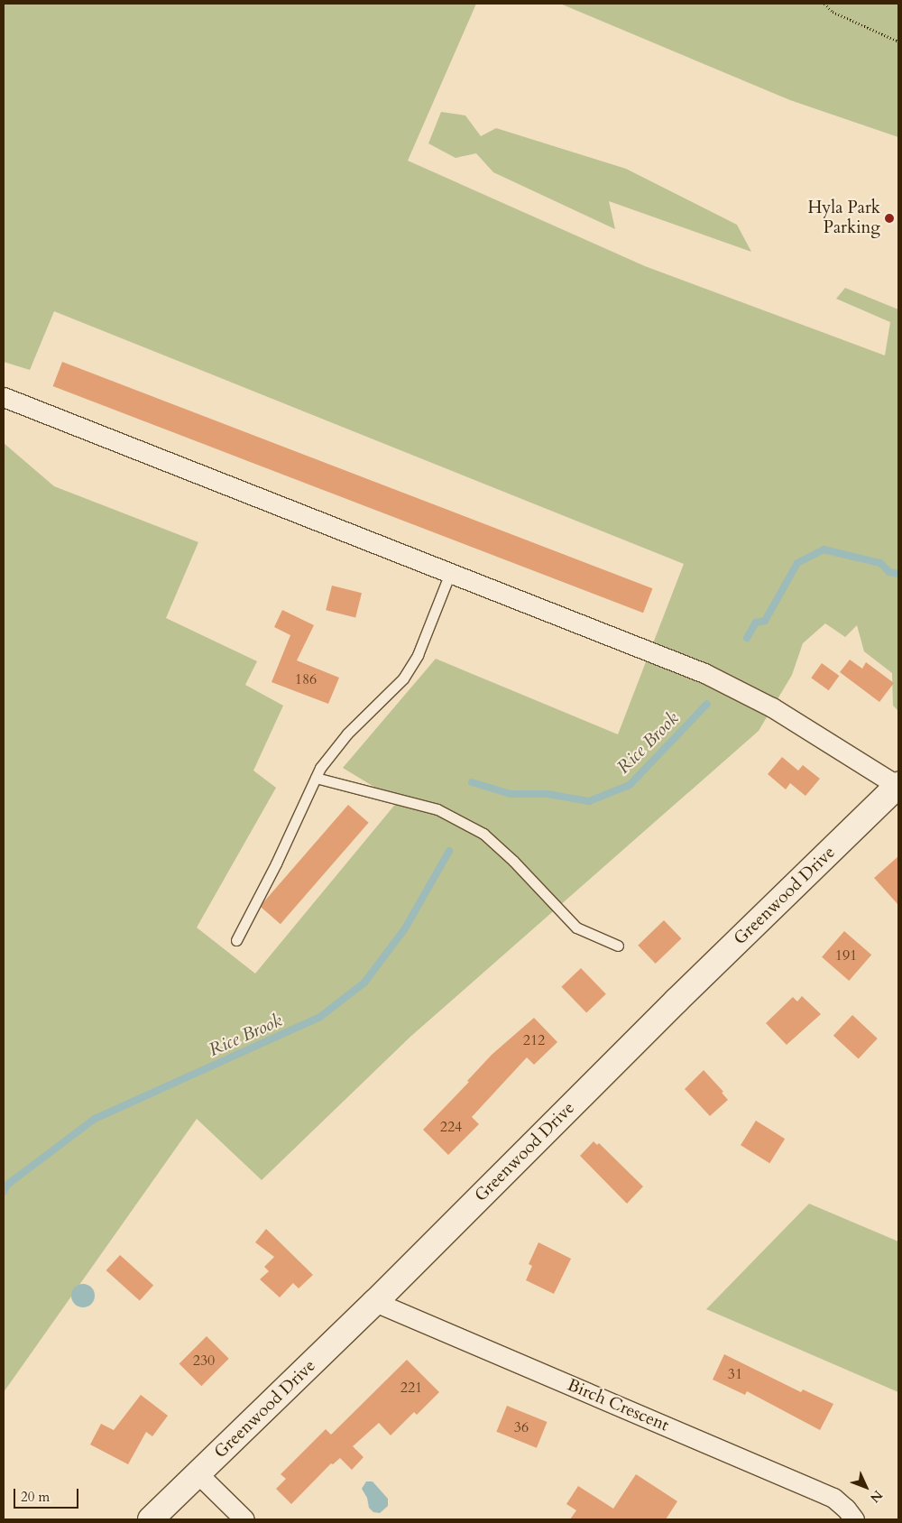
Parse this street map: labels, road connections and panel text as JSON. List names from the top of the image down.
{
  "streets": {
    "main road": ["Greenwood Drive"],
    "street": ["Birch Crescent"]
  },
  "crossings": [
    ["Greenwood Drive", "Birch Crescent"]
  ],
  "water": ["Rice Brook"],
  "places": ["Hyla Park Parking"],
  "house_numbers": [
    "186",
    "191",
    "212",
    "224",
    "230",
    "31",
    "221",
    "36"
  ],
  "scale_bar": "20 m",
  "north": "bottom right"
}
